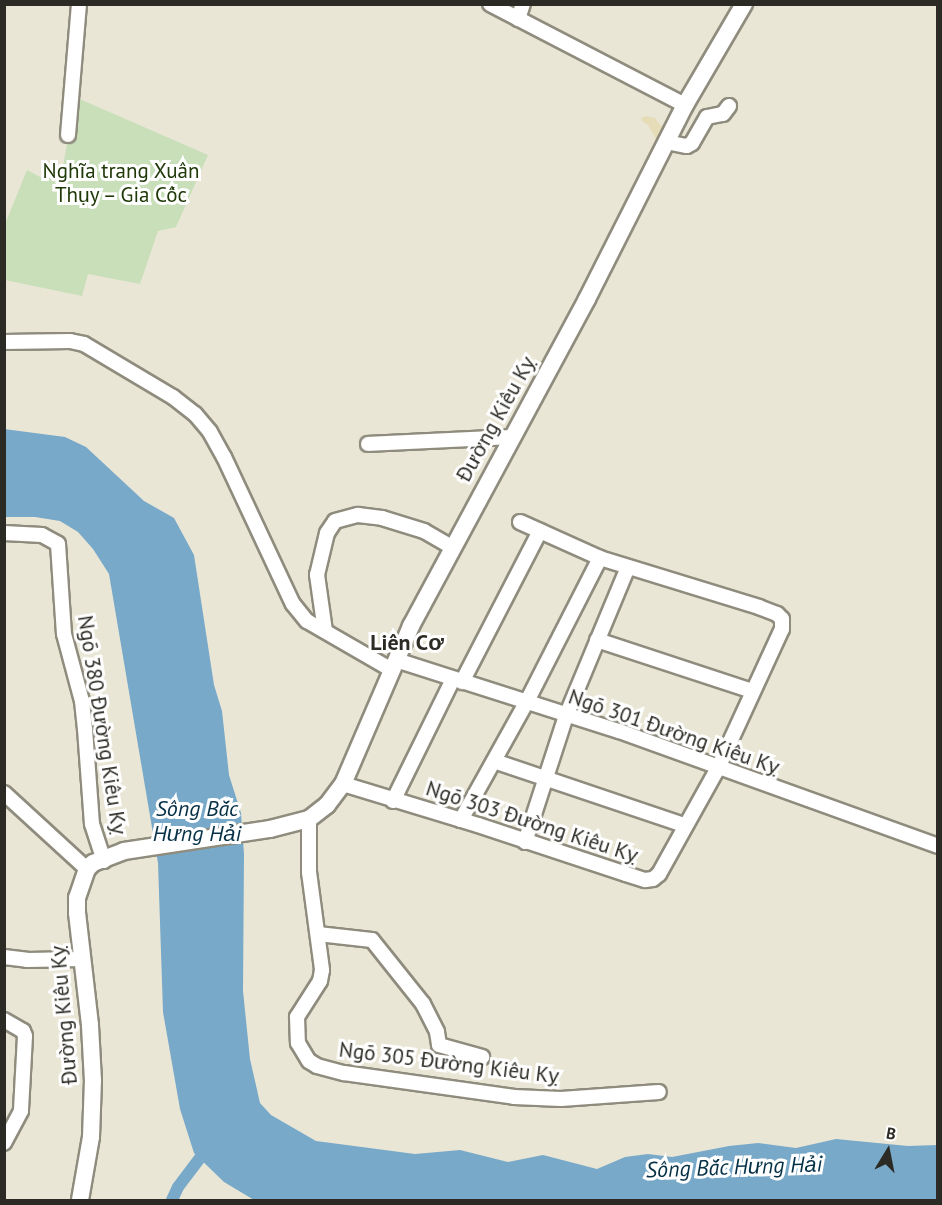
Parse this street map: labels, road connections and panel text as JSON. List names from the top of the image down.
{
  "streets": {
    "main road": ["Đường Kiêu Kỵ"],
    "street": [
      "Ngõ 380 Đường Kiêu Kỵ",
      "Ngõ 301 Đường Kiêu Kỵ",
      "Ngõ 303 Đường Kiêu Kỵ",
      "Ngõ 305 Đường Kiêu Kỵ"
    ]
  },
  "crossings": [
    ["Đường Kiêu Kỵ", "Ngõ 380 Đường Kiêu Kỵ"],
    ["Đường Kiêu Kỵ", "Ngõ 301 Đường Kiêu Kỵ"],
    ["Đường Kiêu Kỵ", "Ngõ 303 Đường Kiêu Kỵ"],
    ["Đường Kiêu Kỵ", "Ngõ 305 Đường Kiêu Kỵ"],
    ["Ngõ 301 Đường Kiêu Kỵ", "Ngõ 303 Đường Kiêu Kỵ"]
  ],
  "districts": ["Liên Cơ"],
  "water": ["Sông Bắc Hưng Hải"],
  "parks": ["Nghĩa trang Xuân Thụy – Gia Cốc"],
  "north": "top"
}
